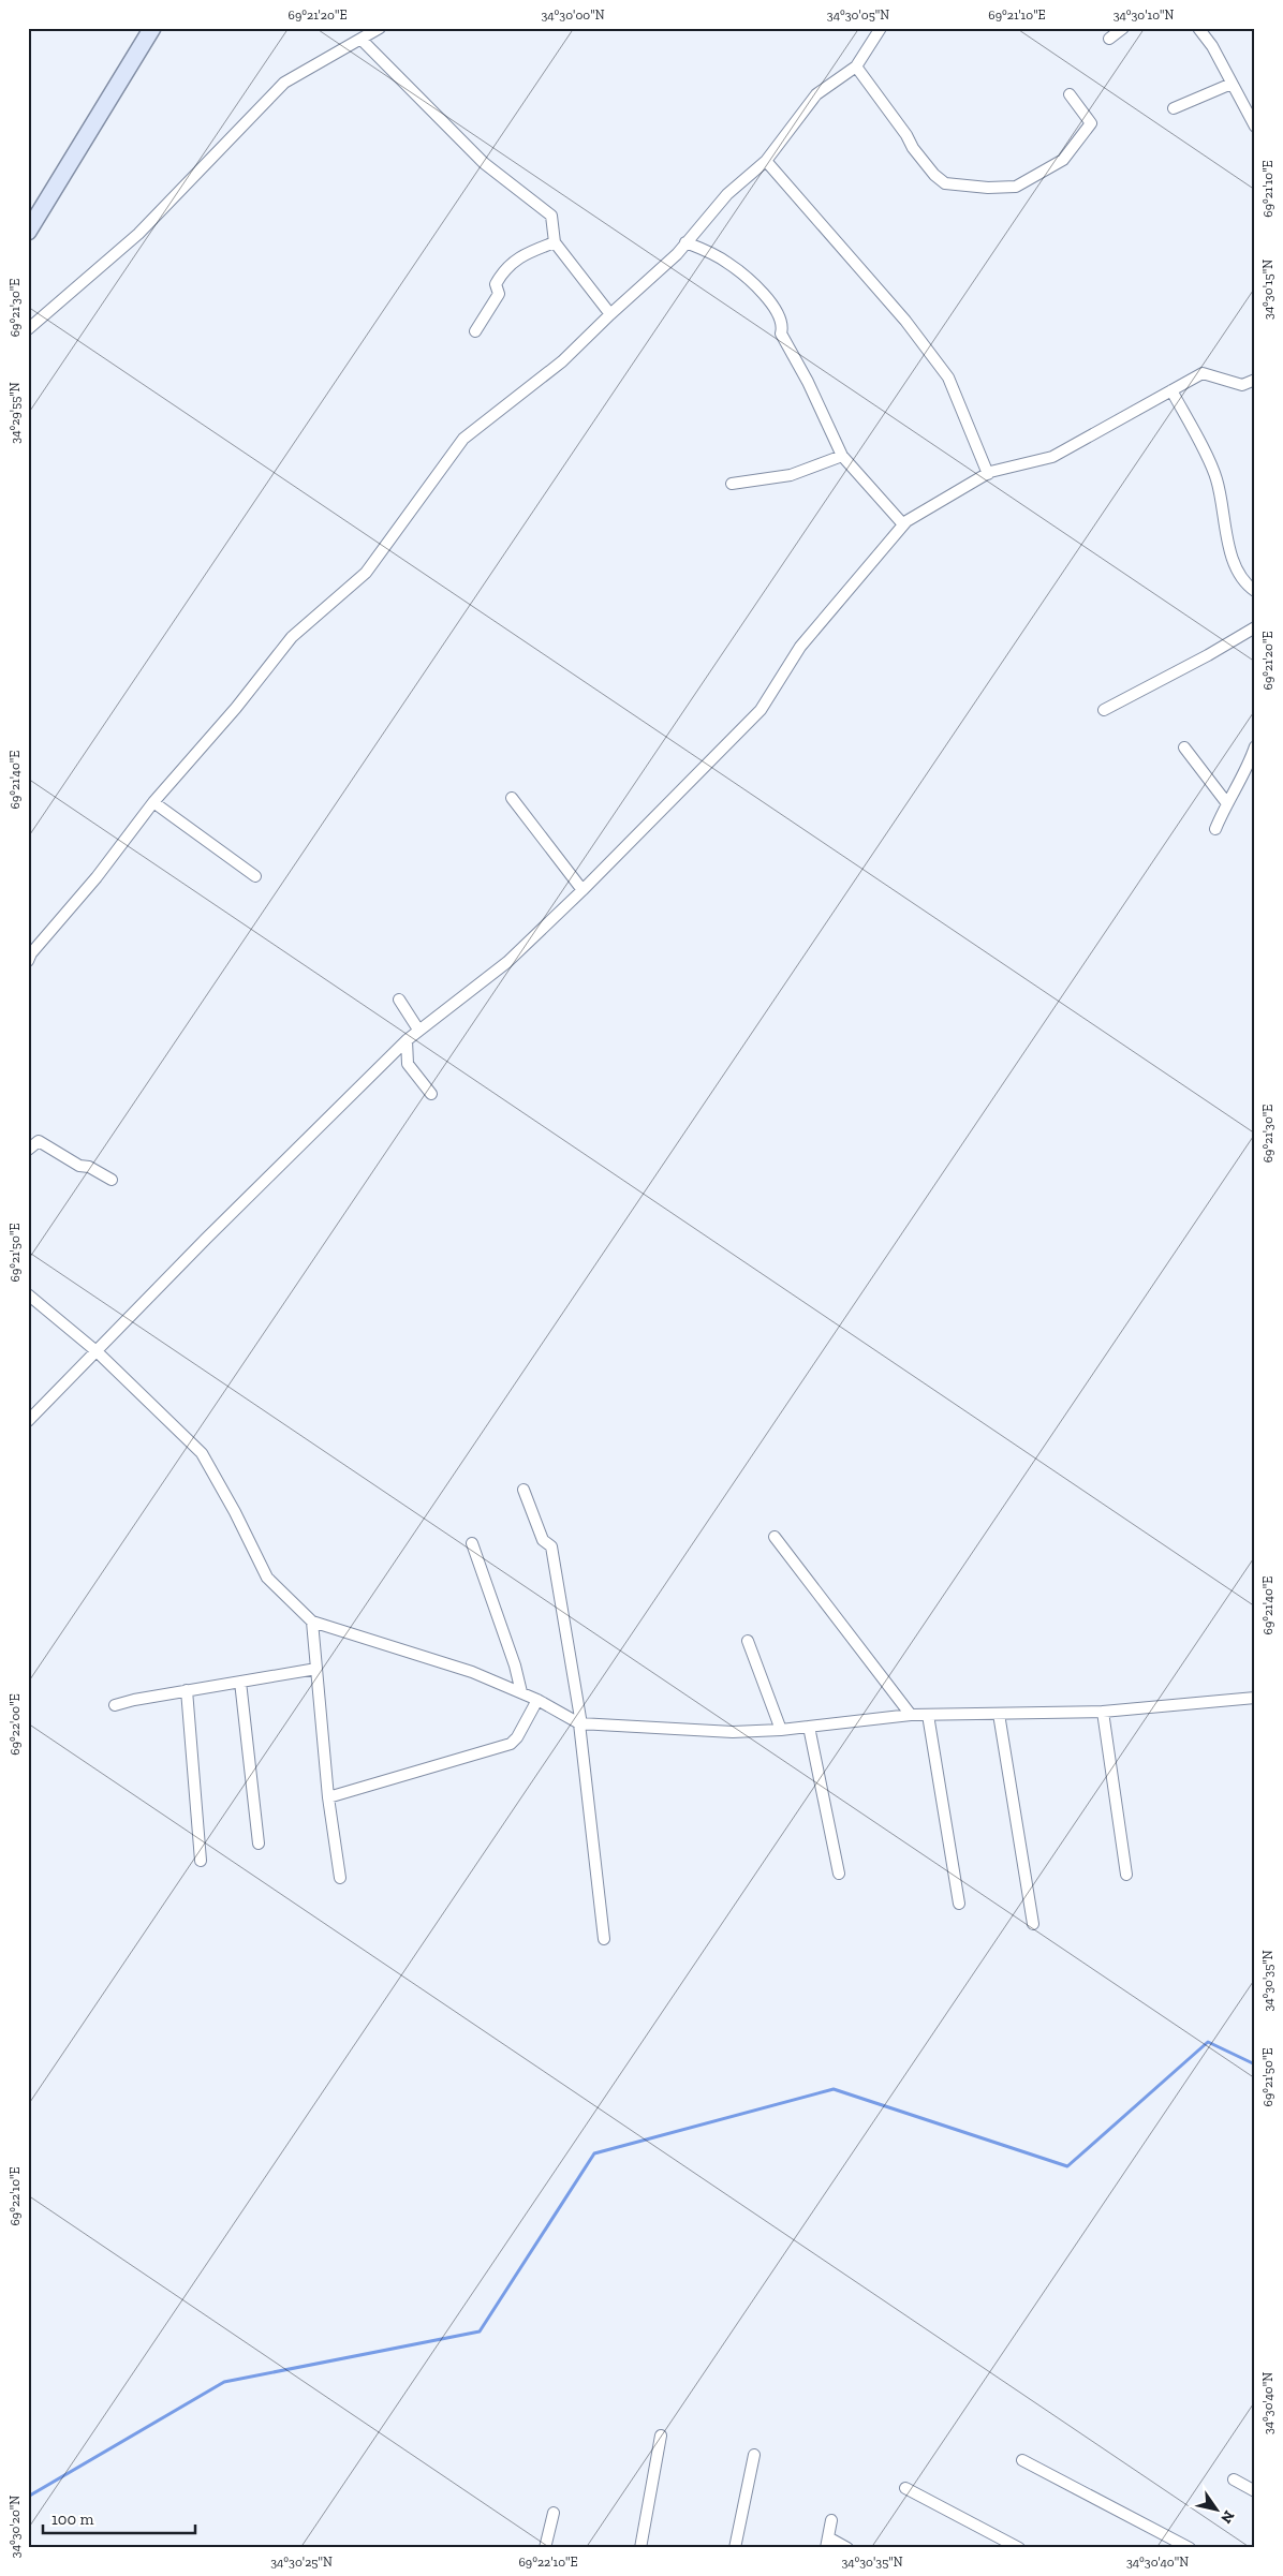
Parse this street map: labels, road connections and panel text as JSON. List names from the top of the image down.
{
  "scale_bar": "100 m",
  "north": "bottom right",
  "coordinates": [
    "69°21'20\"E",
    "34°30'00\"N",
    "34°30'05\"N",
    "69°21'10\"E",
    "34°30'10\"N",
    "34°30'15\"N",
    "69°21'30\"E",
    "34°29'55\"N",
    "69°21'40\"E",
    "69°21'50\"E",
    "69°22'00\"E",
    "34°30'35\"N",
    "69°22'10\"E",
    "34°30'40\"N",
    "34°30'20\"N",
    "34°30'25\"N"
  ]
}
